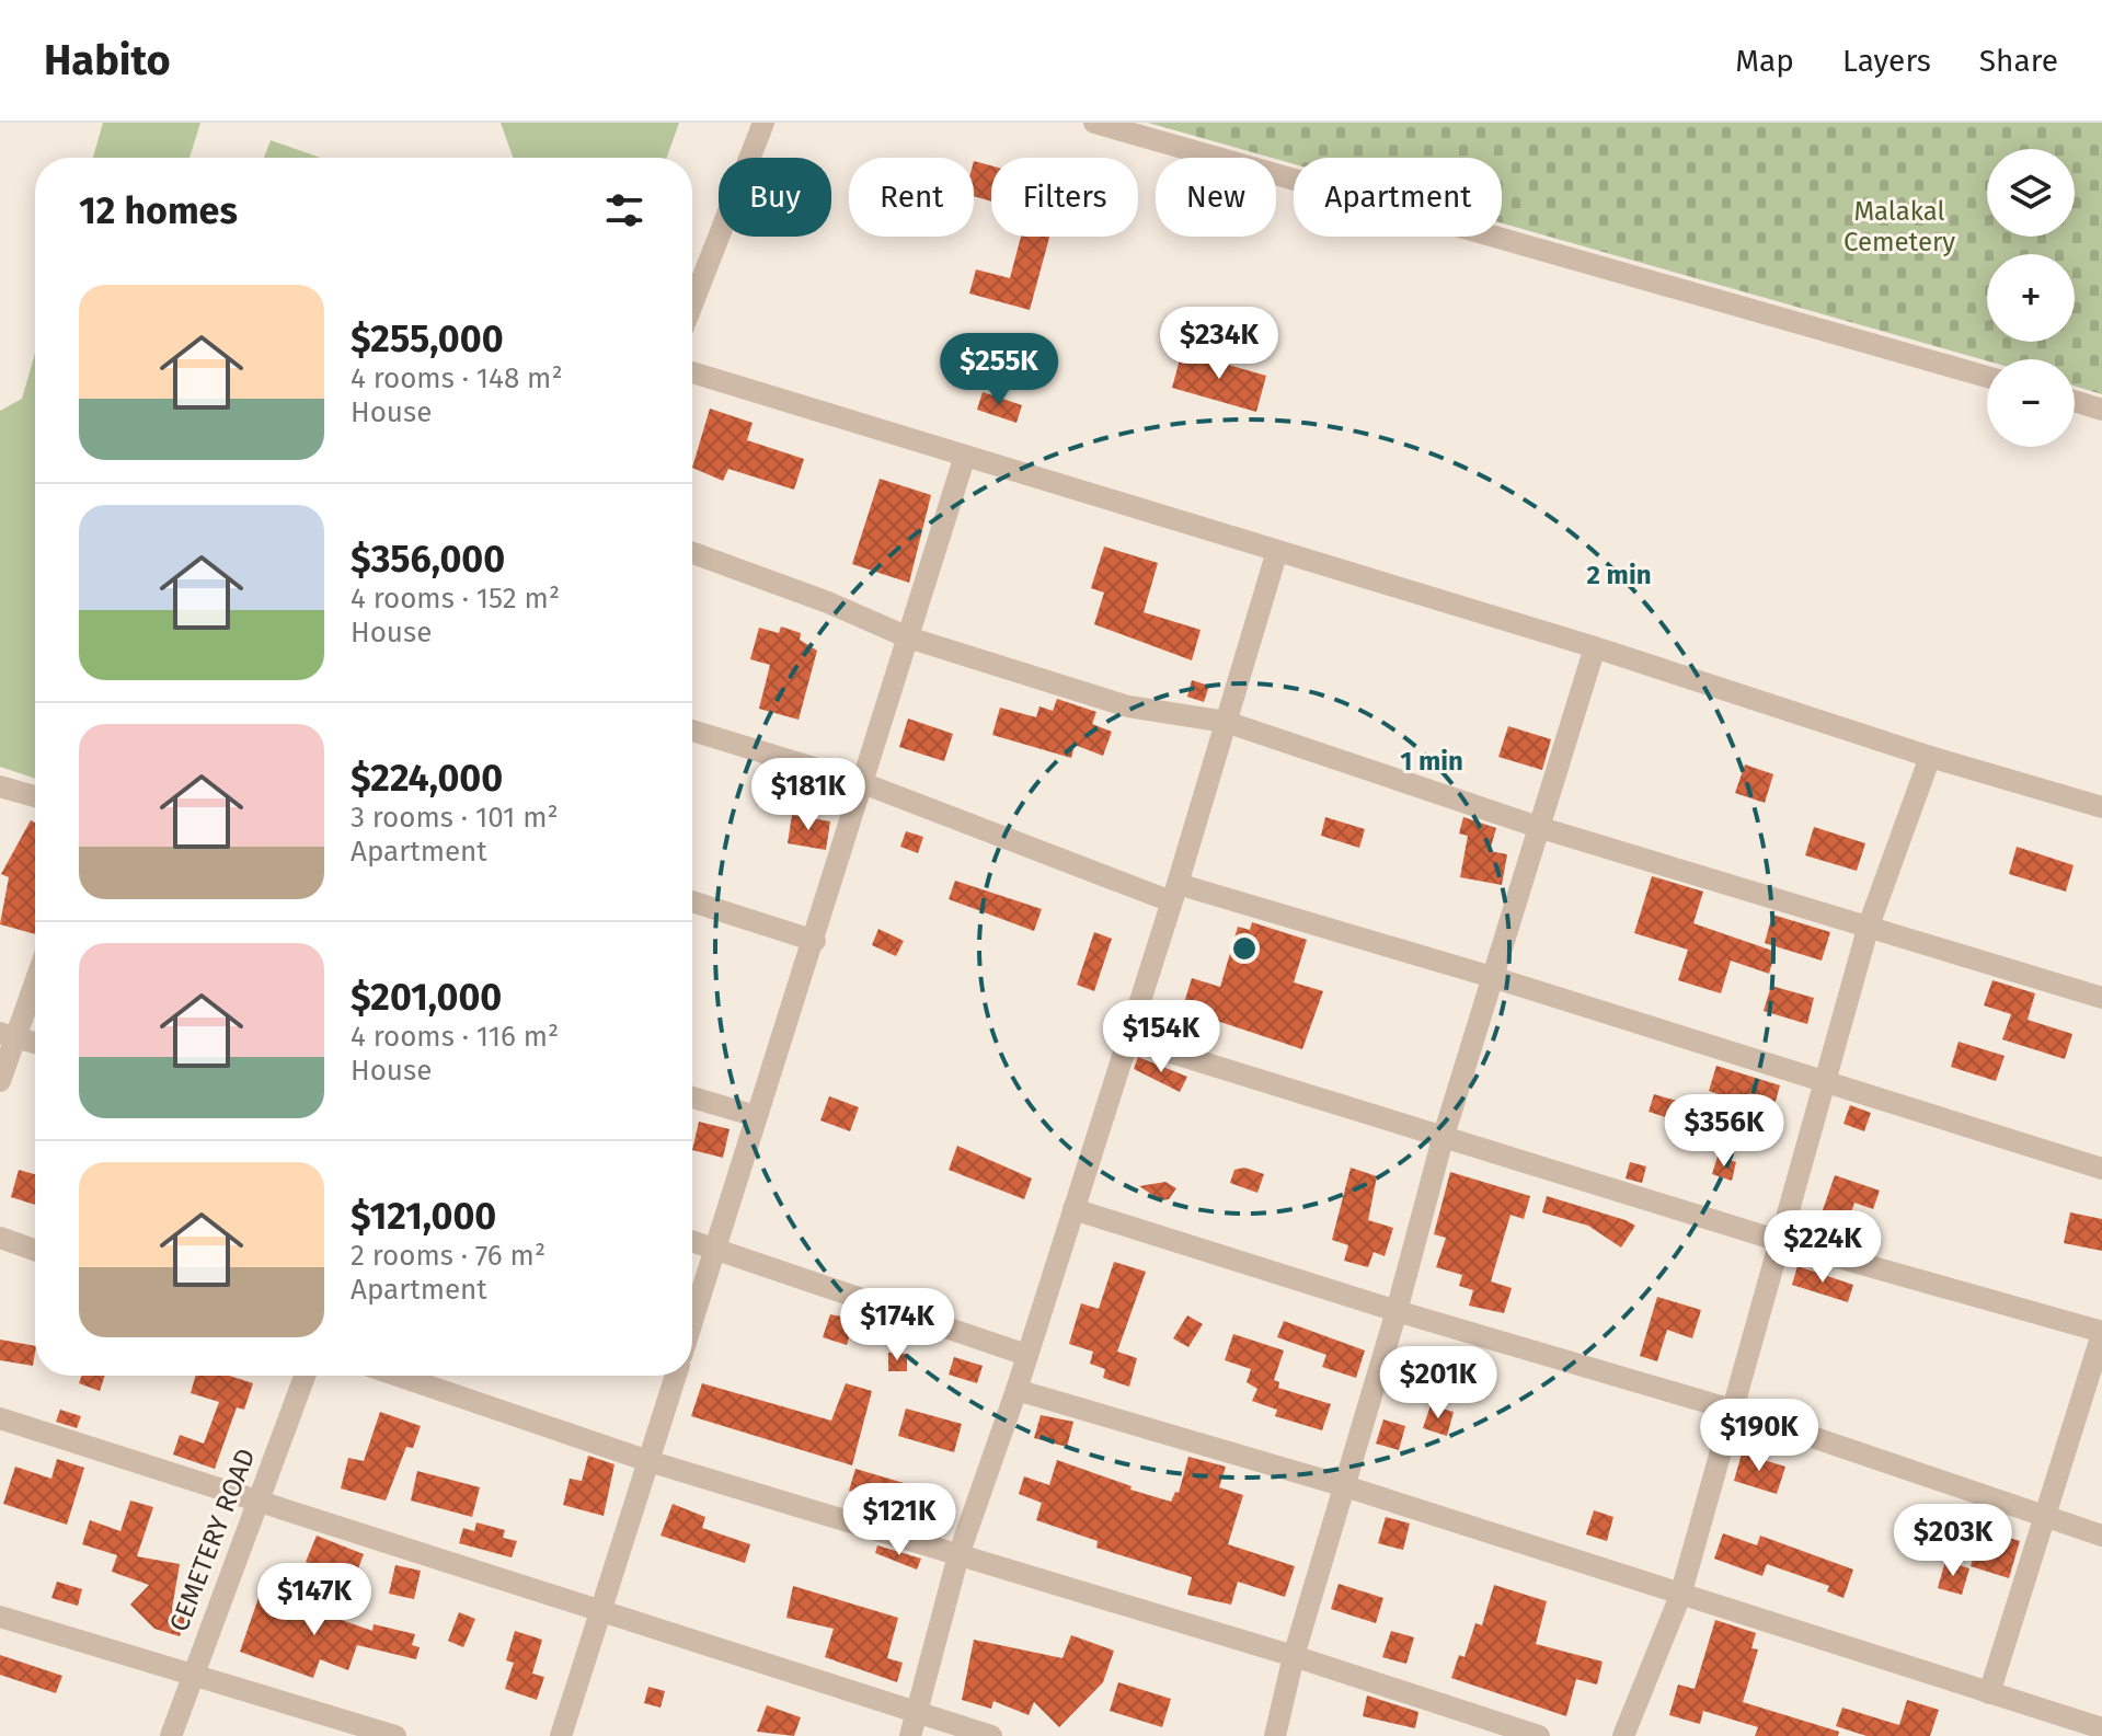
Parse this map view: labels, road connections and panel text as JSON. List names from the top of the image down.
{
  "streets": {
    "street": ["CEMETERY ROAD"]
  },
  "parks": ["Malakal Cemetery"],
  "page": {
    "header": "Habito",
    "nav": ["Map", "Layers", "Share"],
    "map_buttons": ["+", "−"],
    "chip": [
      "Buy",
      "Rent",
      "Filters",
      "New",
      "Apartment"
    ],
    "heading": "12 homes",
    "list": [
      {
        "name": "$255,000",
        "note": "4 rooms · 148 m² · House"
      },
      {
        "name": "$356,000",
        "note": "4 rooms · 152 m² · House"
      },
      {
        "name": "$224,000",
        "note": "3 rooms · 101 m² · Apartment"
      },
      {
        "name": "$201,000",
        "note": "4 rooms · 116 m² · House"
      },
      {
        "name": "$121,000",
        "note": "2 rooms · 76 m² · Apartment"
      }
    ],
    "price": [
      "$234K",
      "$255K",
      "$181K",
      "$154K",
      "$356K",
      "$224K",
      "$174K",
      "$201K",
      "$190K",
      "$121K",
      "$203K",
      "$147K"
    ]
  },
  "rings": ["2 min", "1 min"]
}
